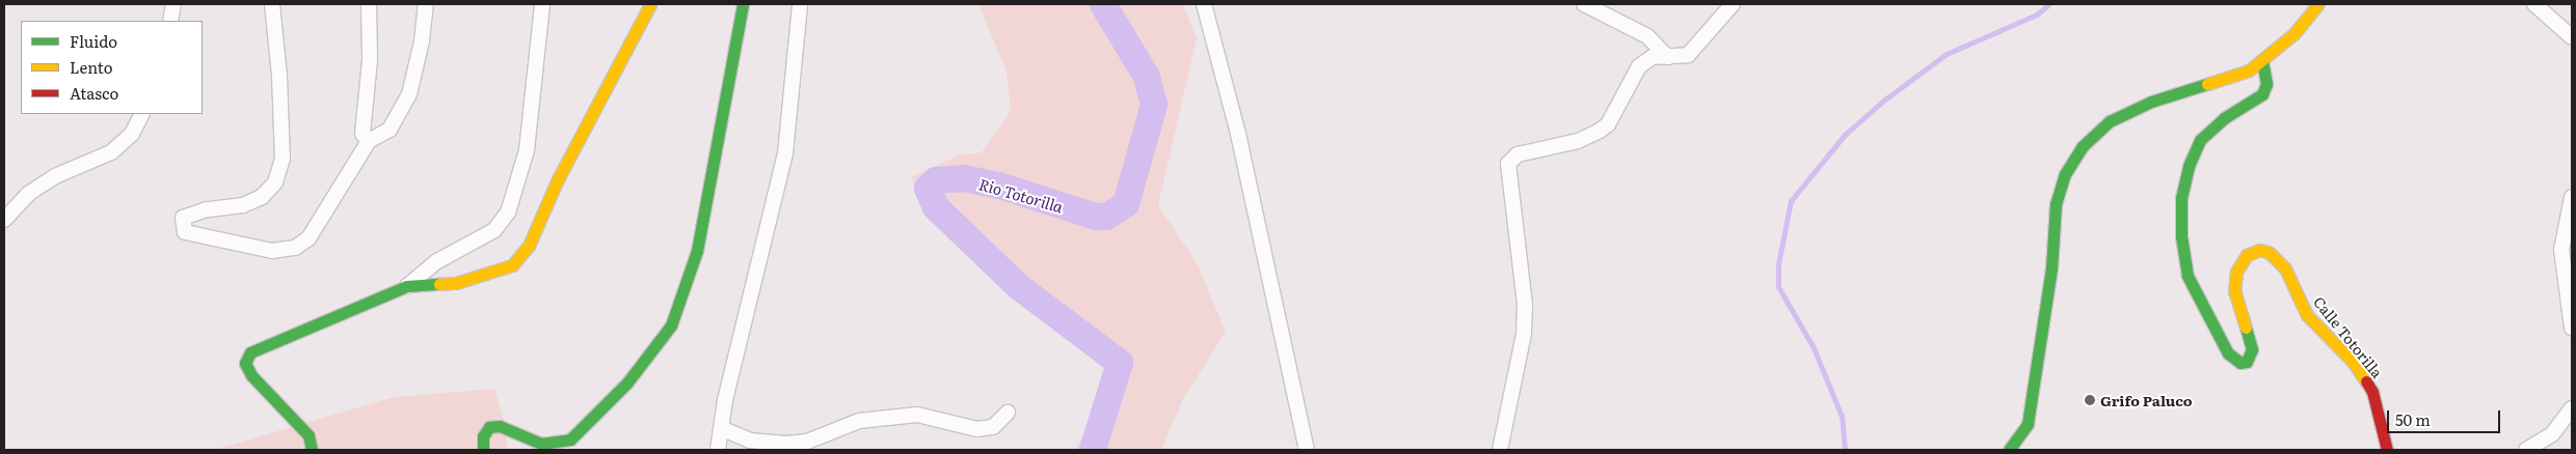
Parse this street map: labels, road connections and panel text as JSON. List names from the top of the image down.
{
  "streets": {
    "main road": ["Calle Totorilla"]
  },
  "water": ["Rio Totorilla"],
  "places": ["Grifo Paluco"],
  "legend": ["Fluido", "Lento", "Atasco"],
  "scale_bar": "50 m"
}
